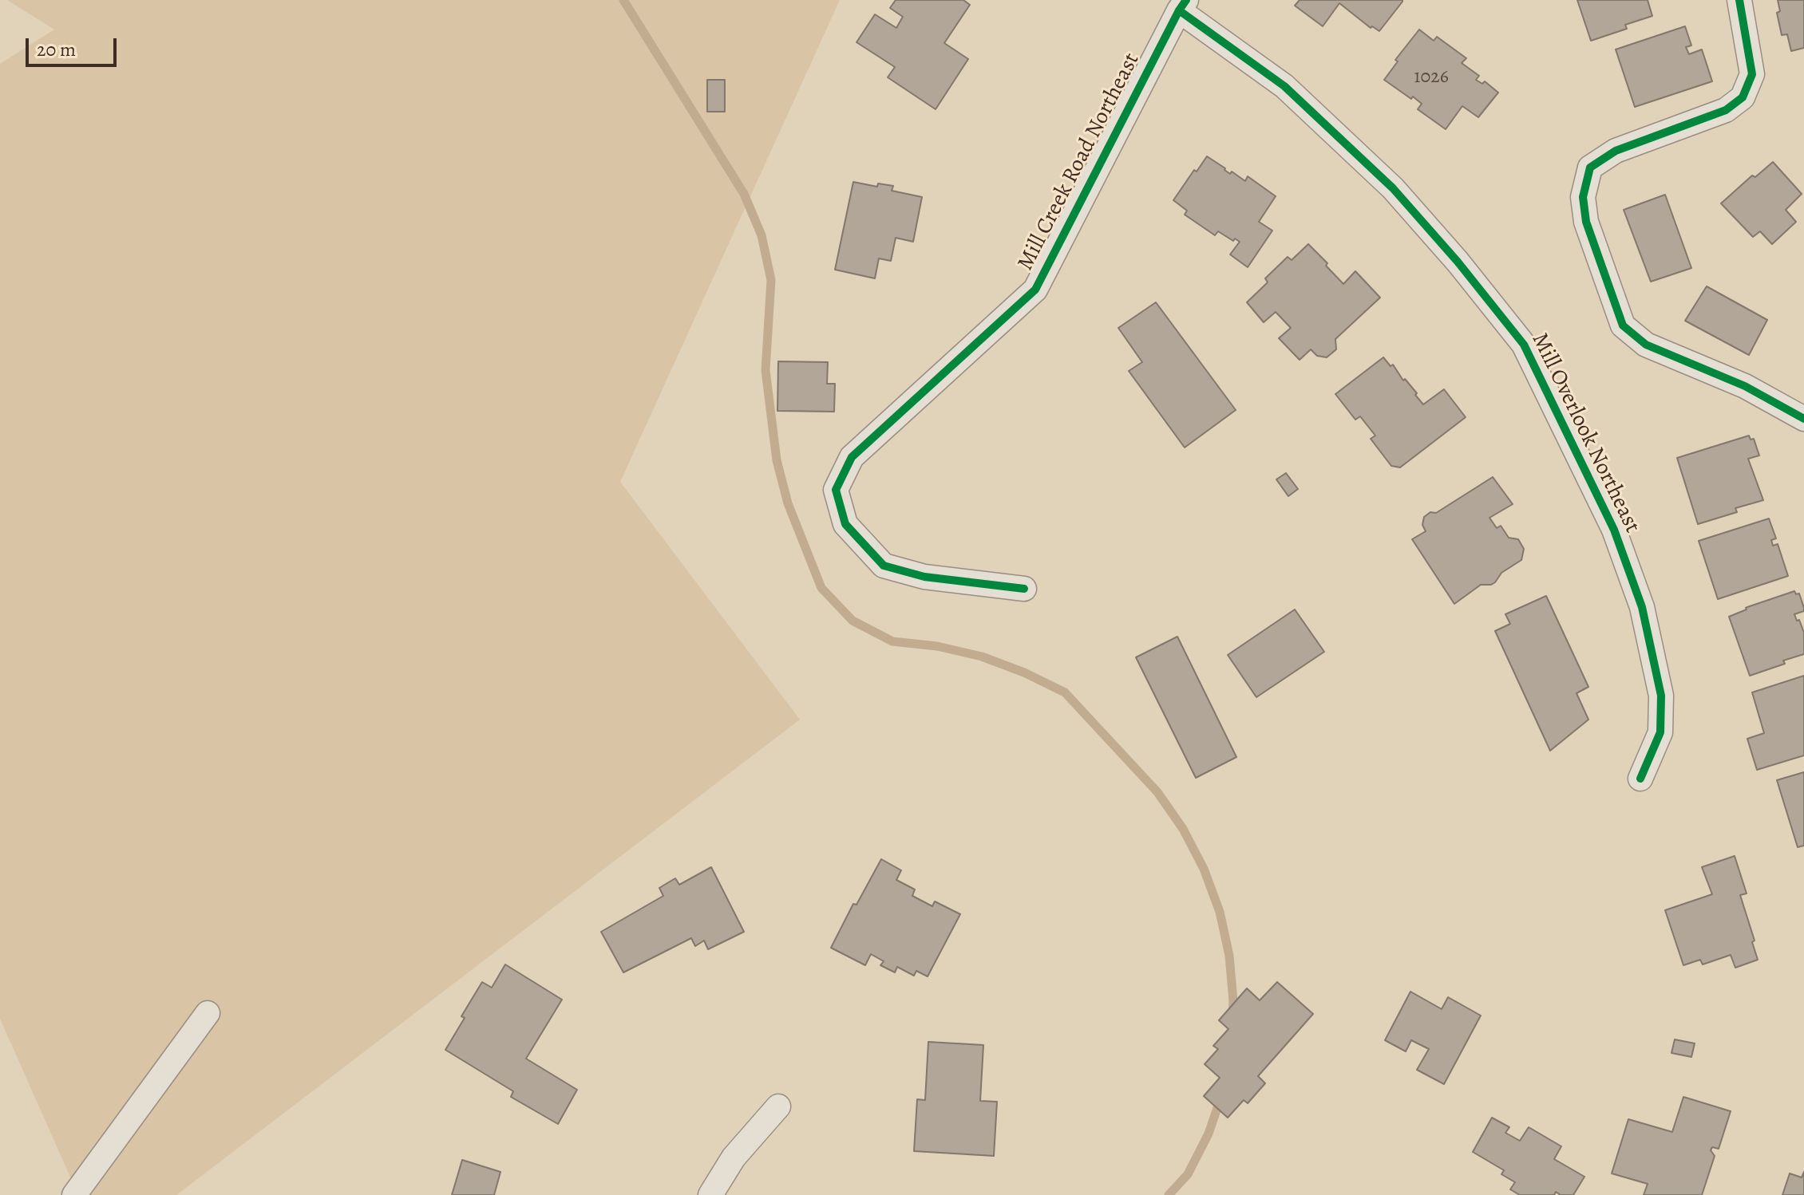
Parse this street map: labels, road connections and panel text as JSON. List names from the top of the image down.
{
  "streets": {
    "street": ["Mill Creek Road Northeast", "Mill Overlook Northeast"]
  },
  "crossings": [
    ["Mill Creek Road Northeast", "Mill Overlook Northeast"]
  ],
  "house_numbers": ["1026"],
  "scale_bar": "20 m"
}
